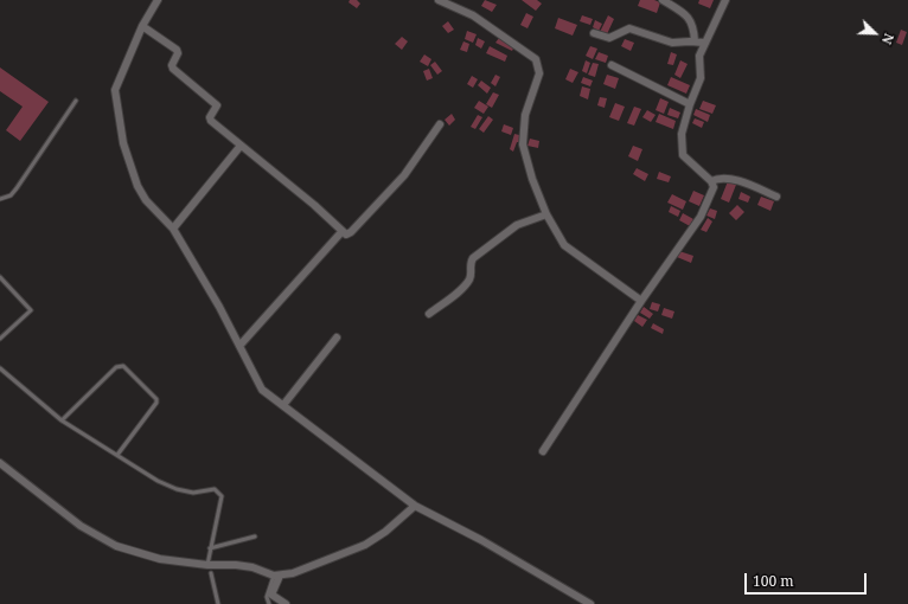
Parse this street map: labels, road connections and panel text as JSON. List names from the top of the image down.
{
  "scale_bar": "100 m",
  "north": "bottom right"
}
